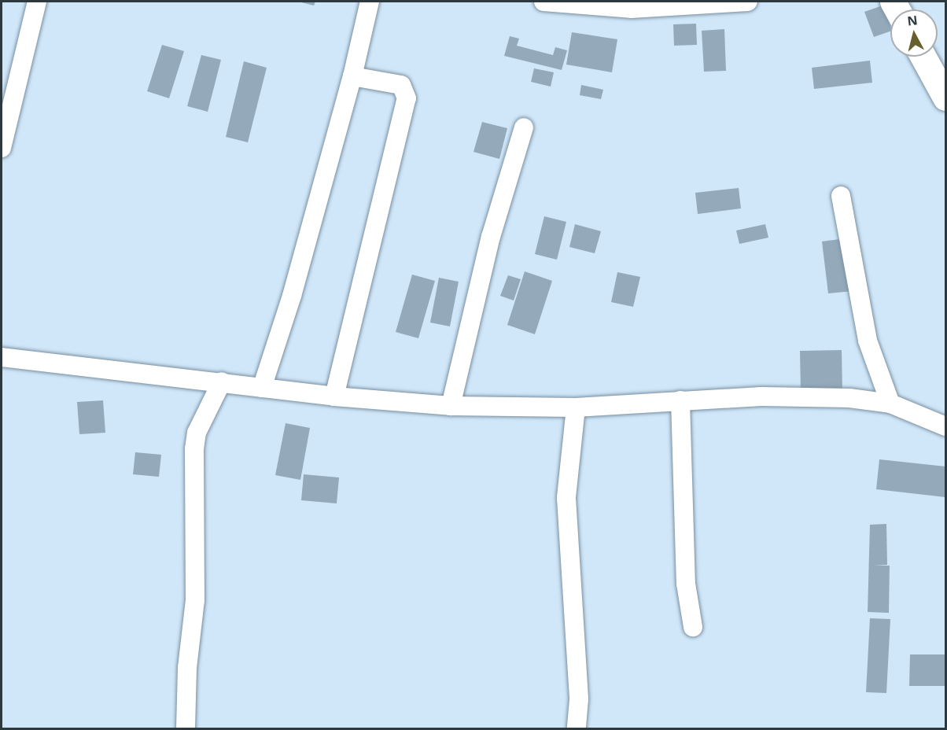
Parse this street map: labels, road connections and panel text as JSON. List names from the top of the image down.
{
  "north": "top"
}
